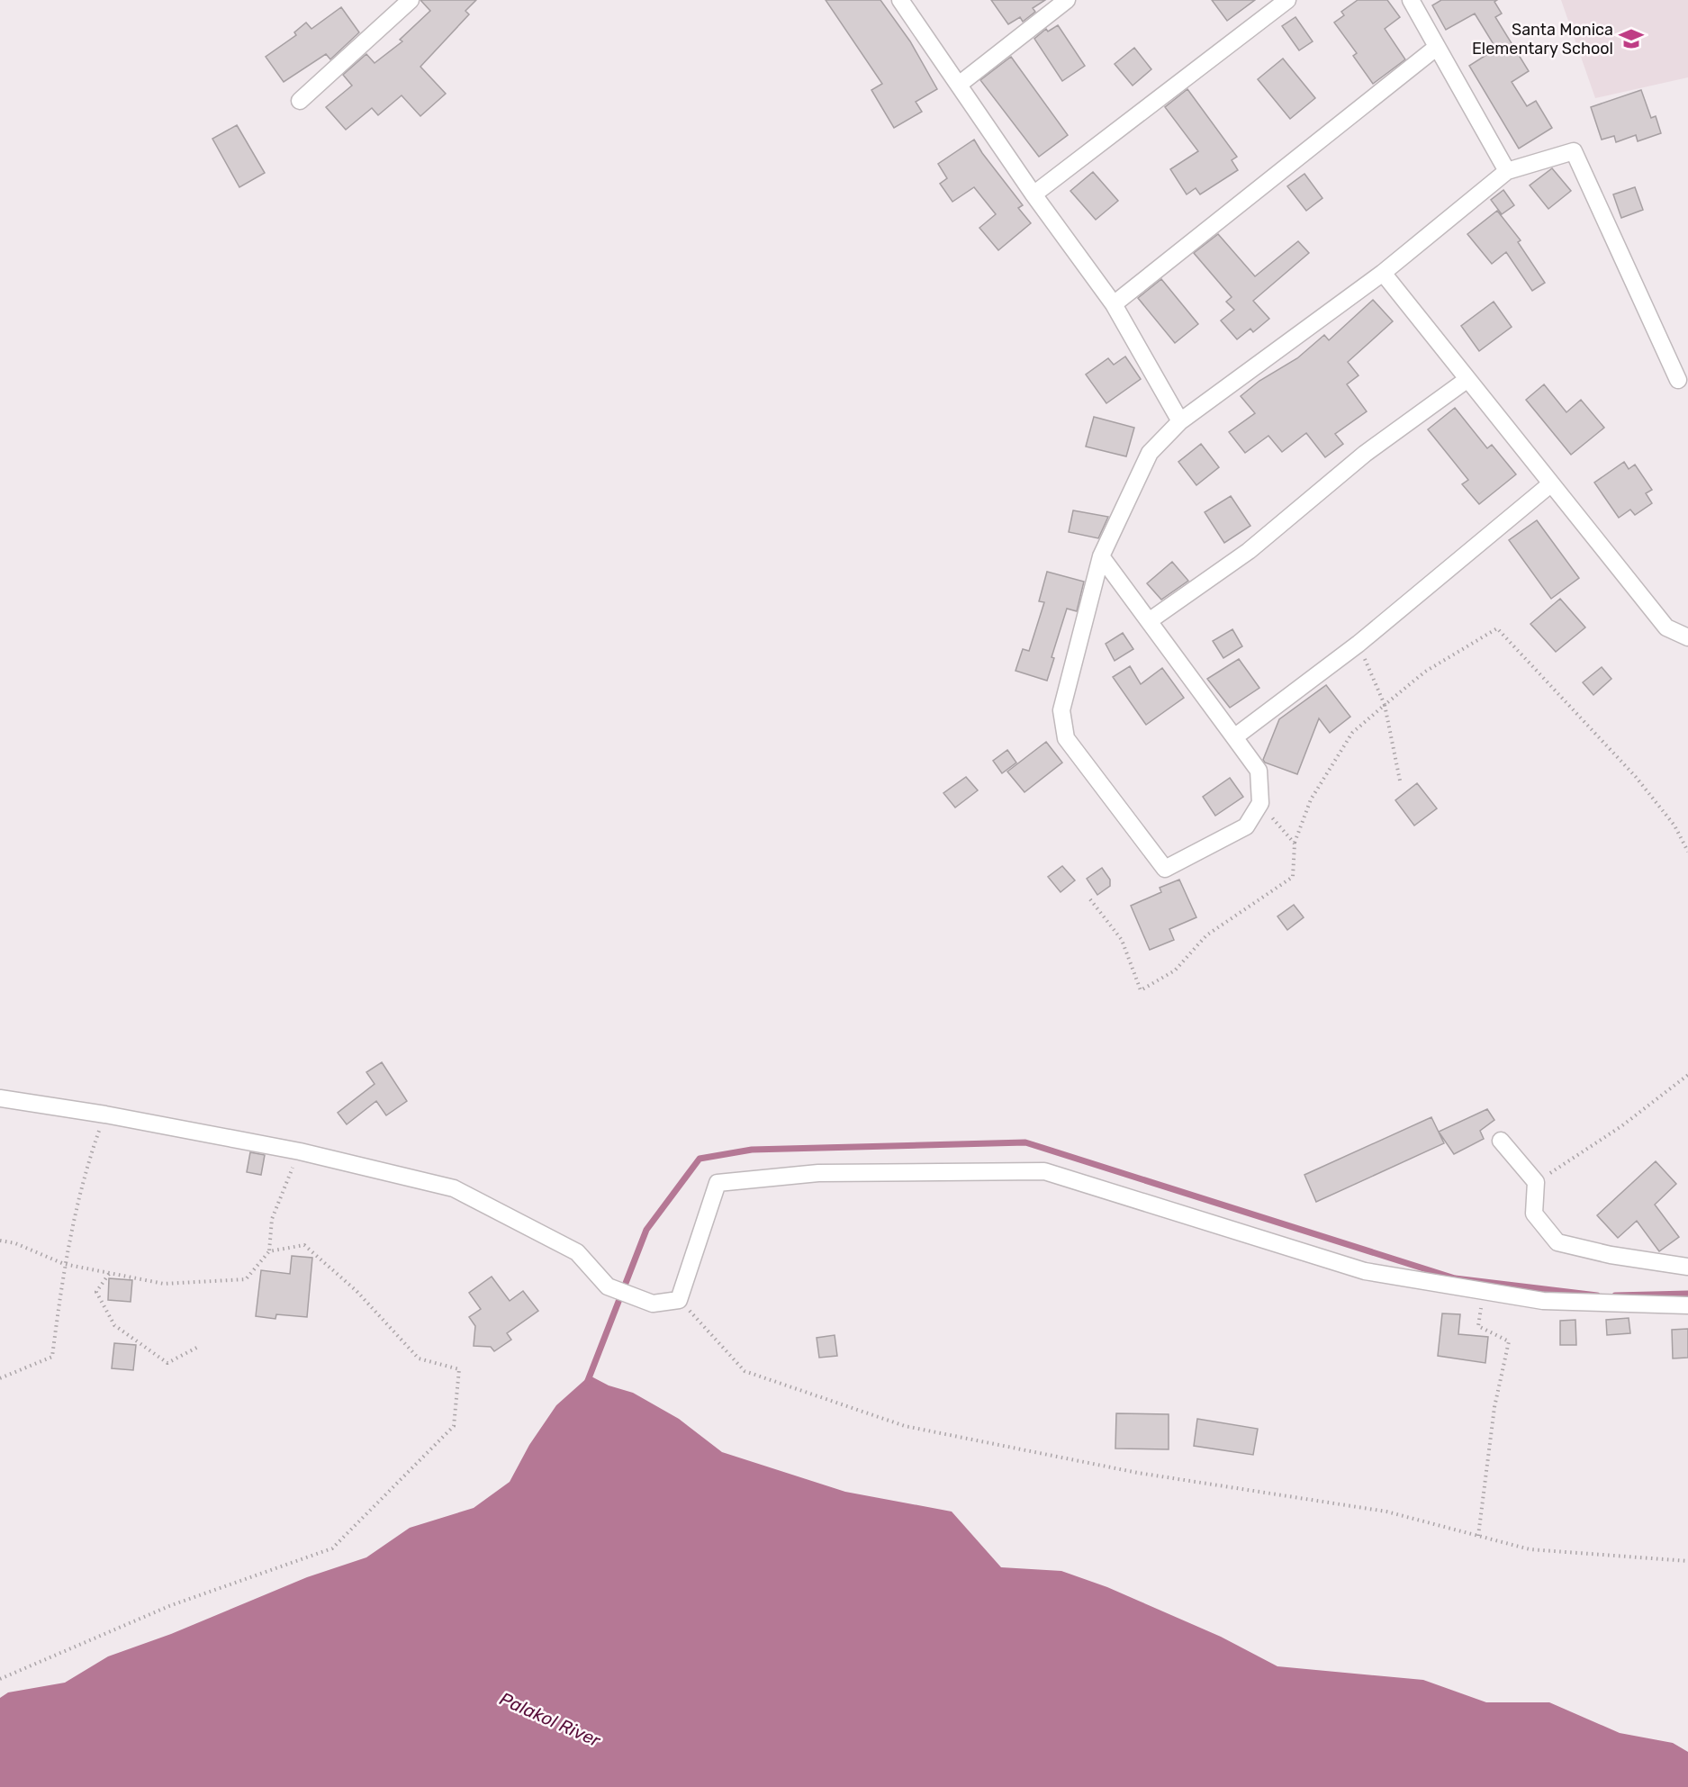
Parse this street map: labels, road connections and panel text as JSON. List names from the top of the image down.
{
  "water": ["Palakol River"],
  "places": {
    "school or university": ["Santa Monica Elementary School"]
  }
}
